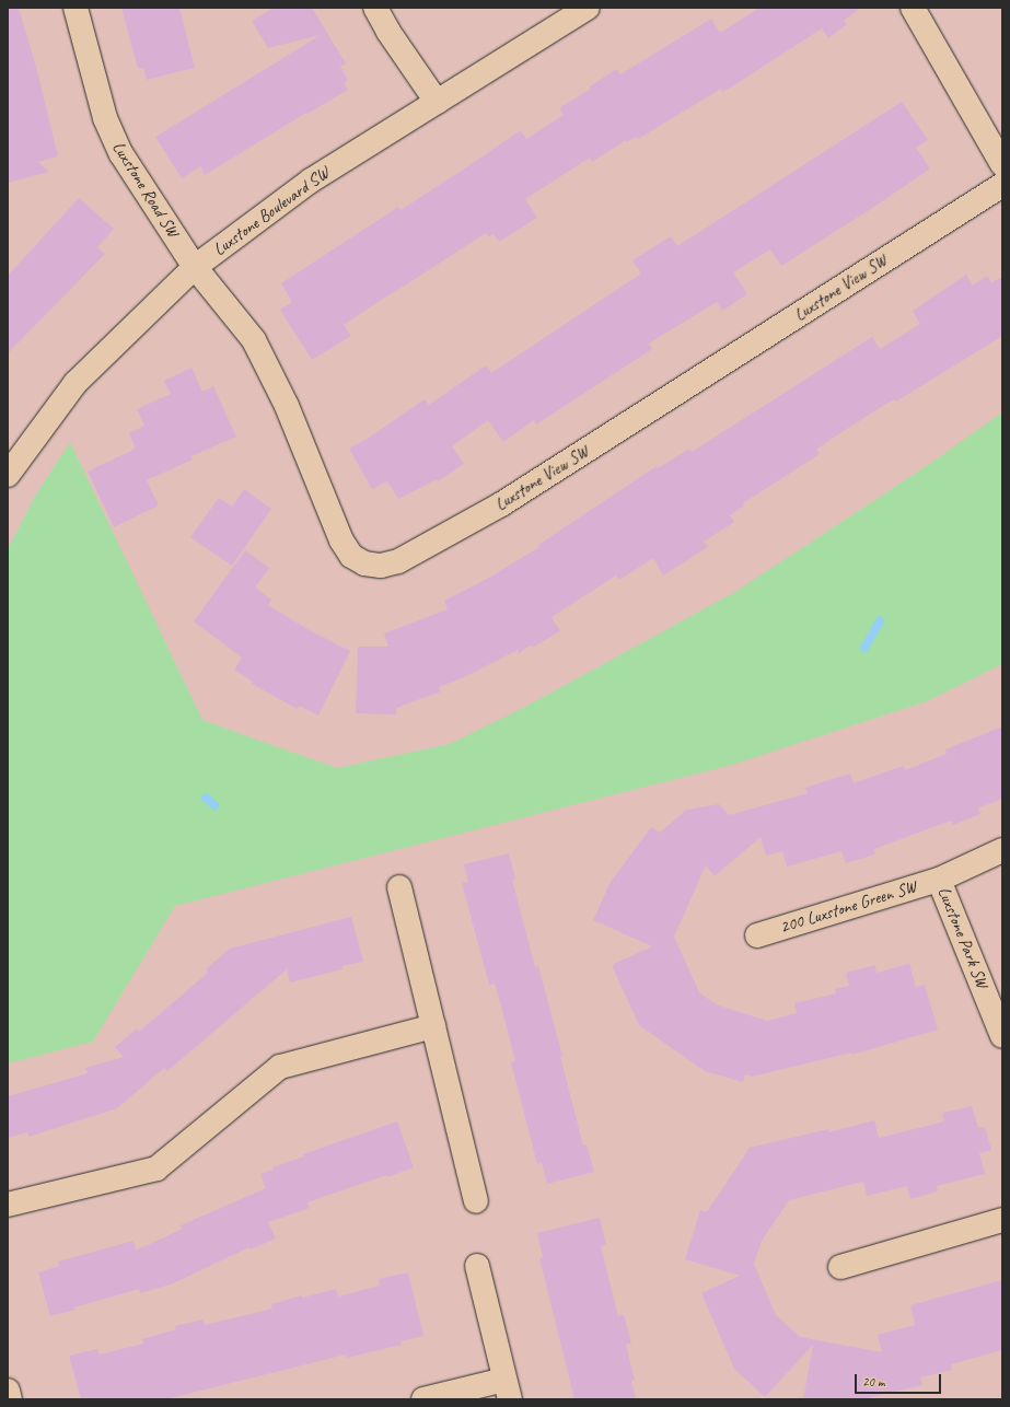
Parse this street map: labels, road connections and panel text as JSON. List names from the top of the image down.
{
  "streets": {
    "street": [
      "Luxstone Road SW",
      "Luxstone Boulevard SW",
      "Luxstone View SW",
      "200 Luxstone Green SW",
      "Luxstone Park SW"
    ]
  },
  "crossings": [
    ["Luxstone Road SW", "Luxstone Boulevard SW"],
    ["Luxstone Road SW", "Luxstone View SW"],
    ["Luxstone Boulevard SW", "Luxstone View SW"],
    ["200 Luxstone Green SW", "Luxstone Park SW"]
  ],
  "scale_bar": "20 m"
}
